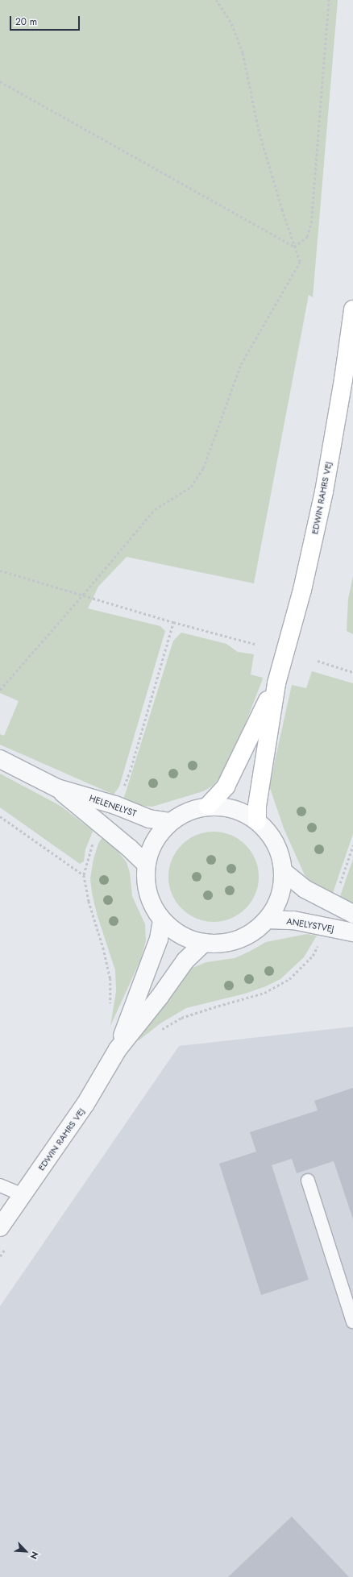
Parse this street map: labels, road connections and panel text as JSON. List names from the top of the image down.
{
  "streets": {
    "highway": ["EDWIN RAHRS VEJ"],
    "street": ["HELENELYST", "ANELYSTVEJ"]
  },
  "scale_bar": "20 m",
  "north": "bottom right"
}
